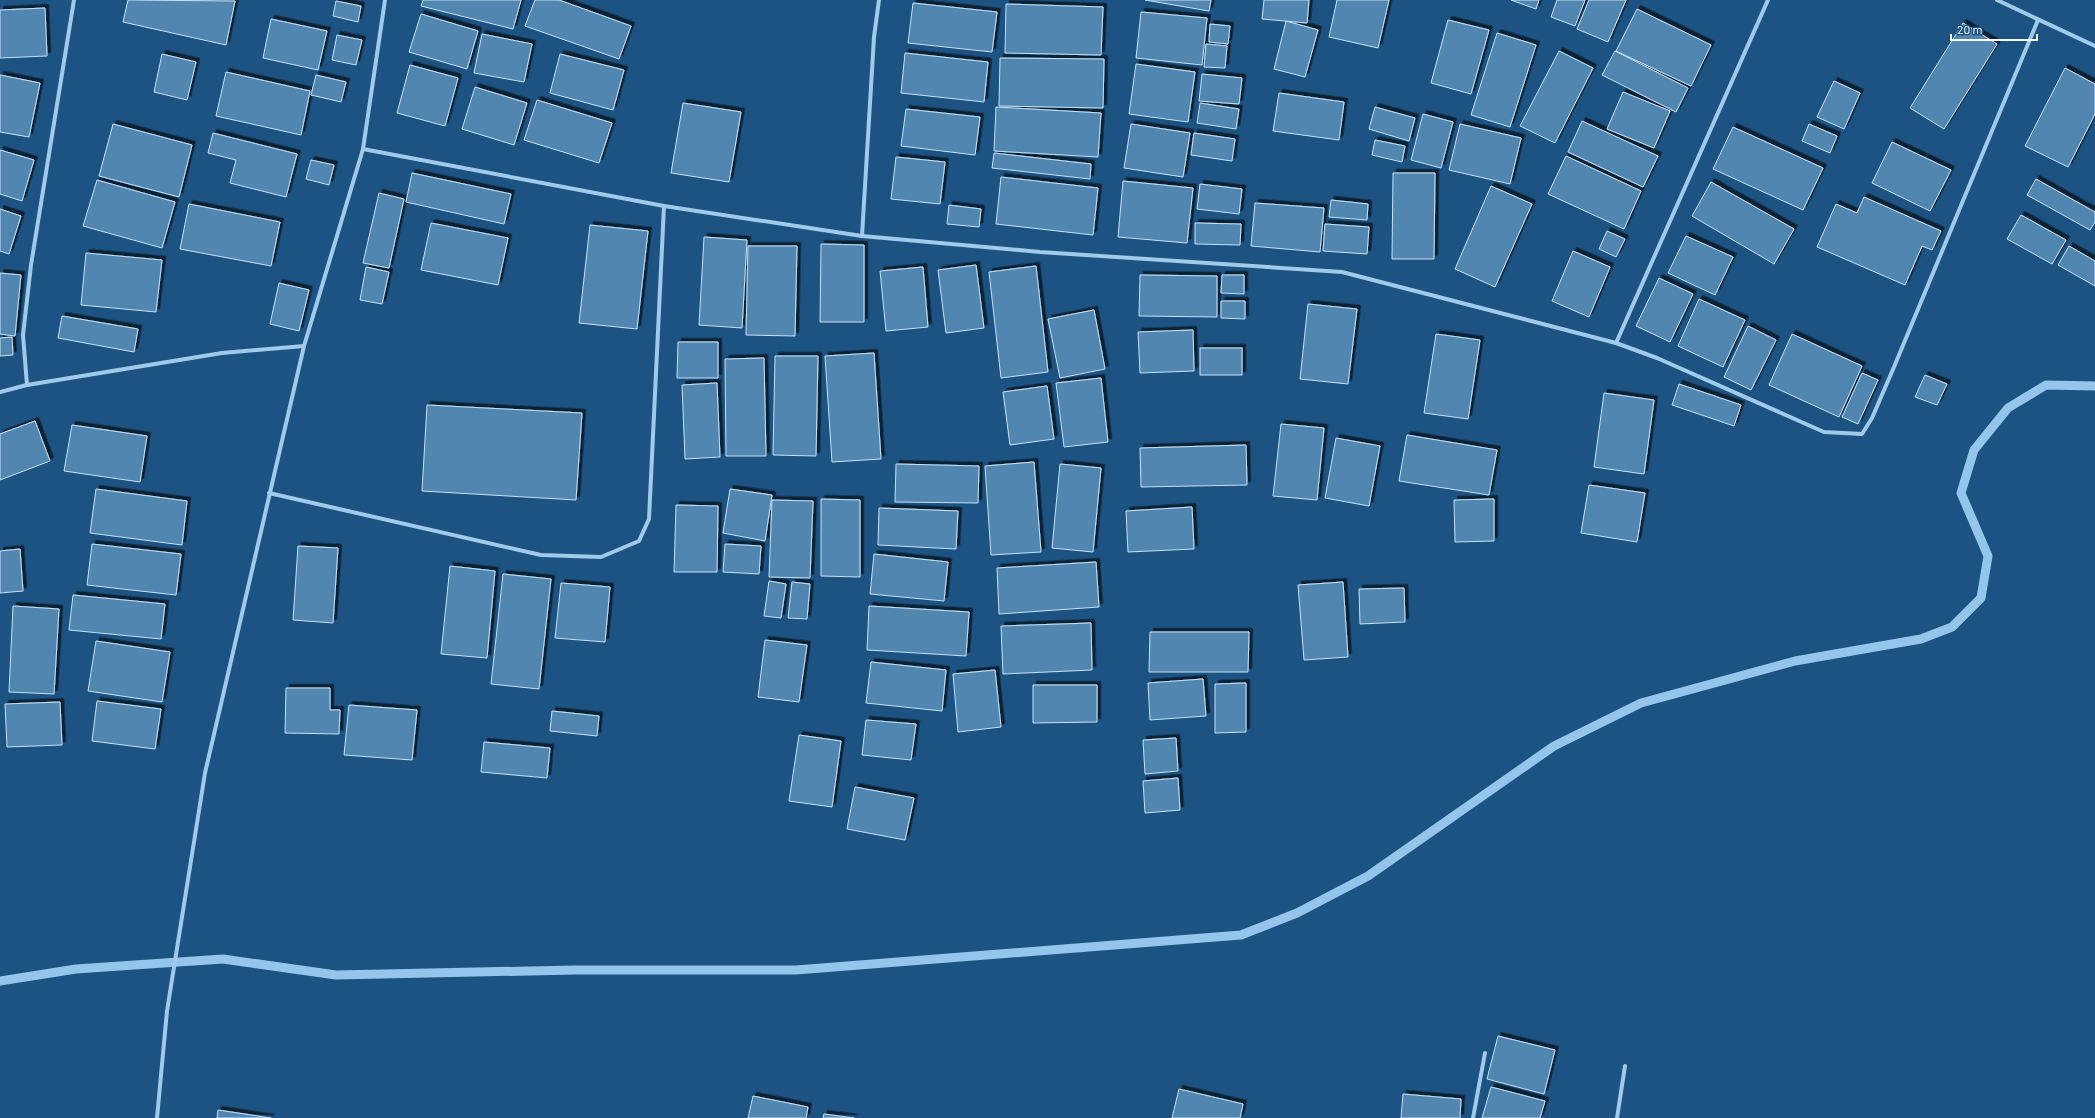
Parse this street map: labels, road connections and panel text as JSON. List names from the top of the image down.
{
  "scale_bar": "20 m"
}
